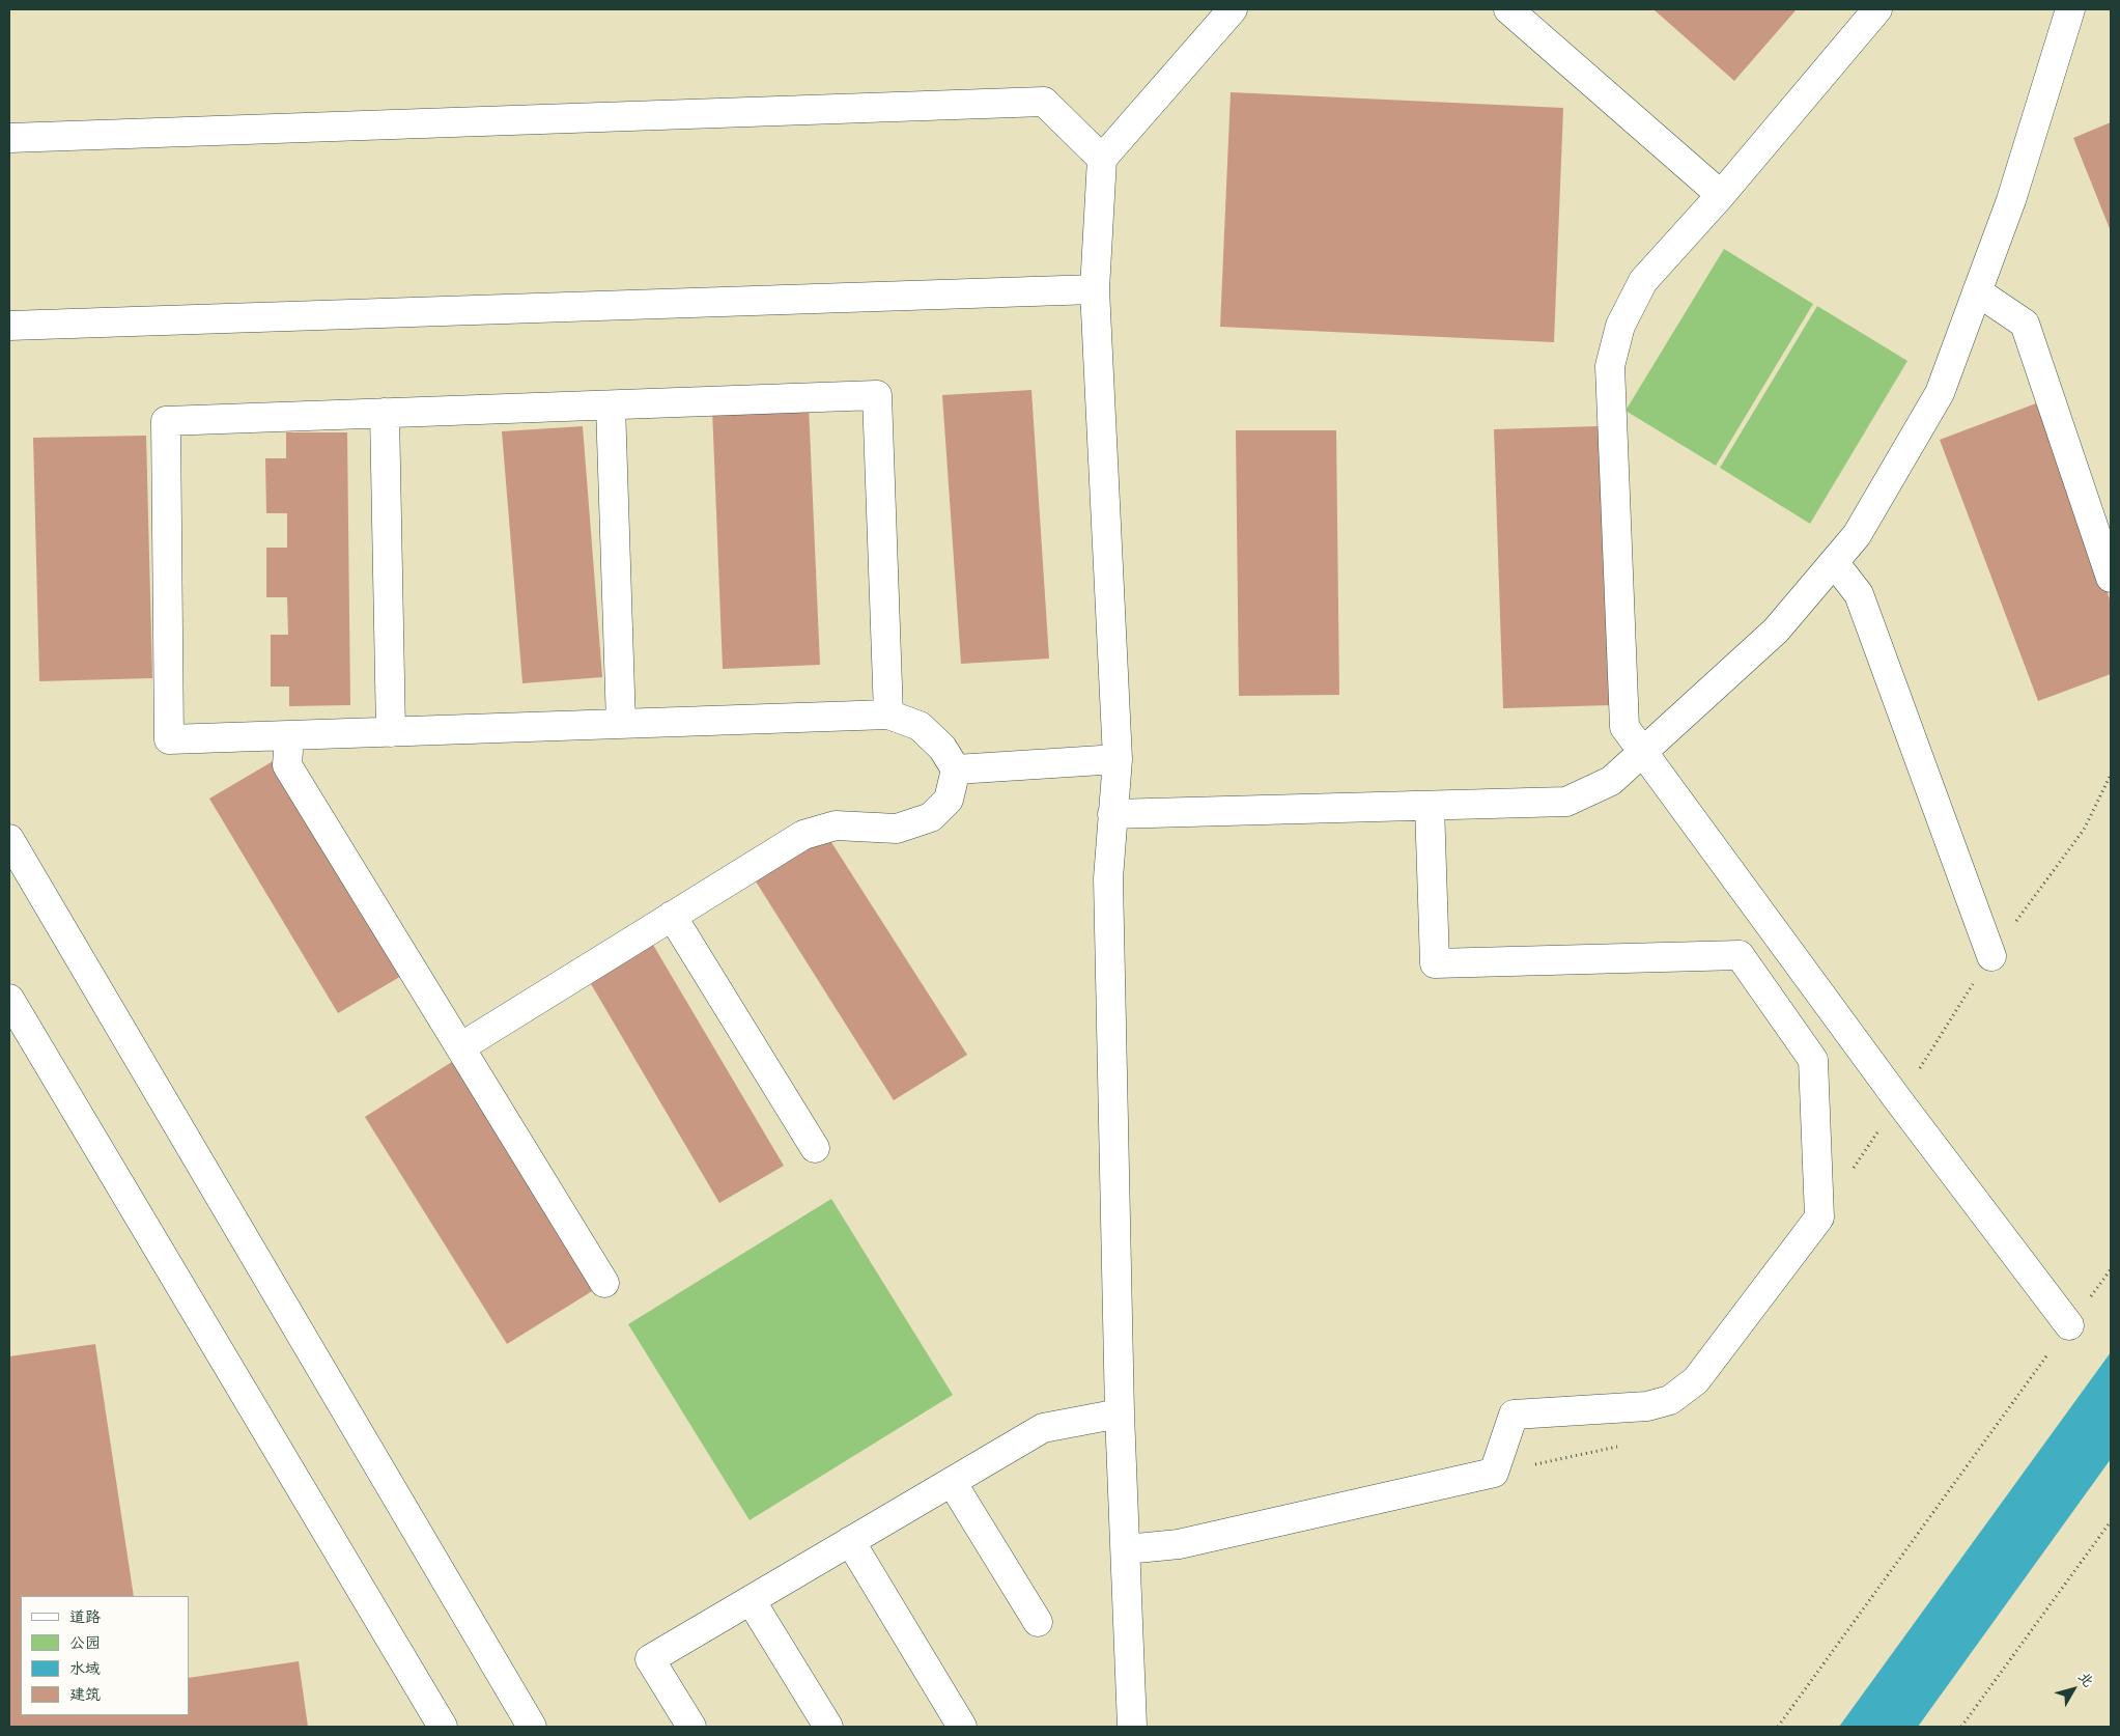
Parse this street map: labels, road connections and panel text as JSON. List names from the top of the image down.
{
  "legend": [
    "道路",
    "公园",
    "水域",
    "建筑"
  ],
  "north": "top right"
}
